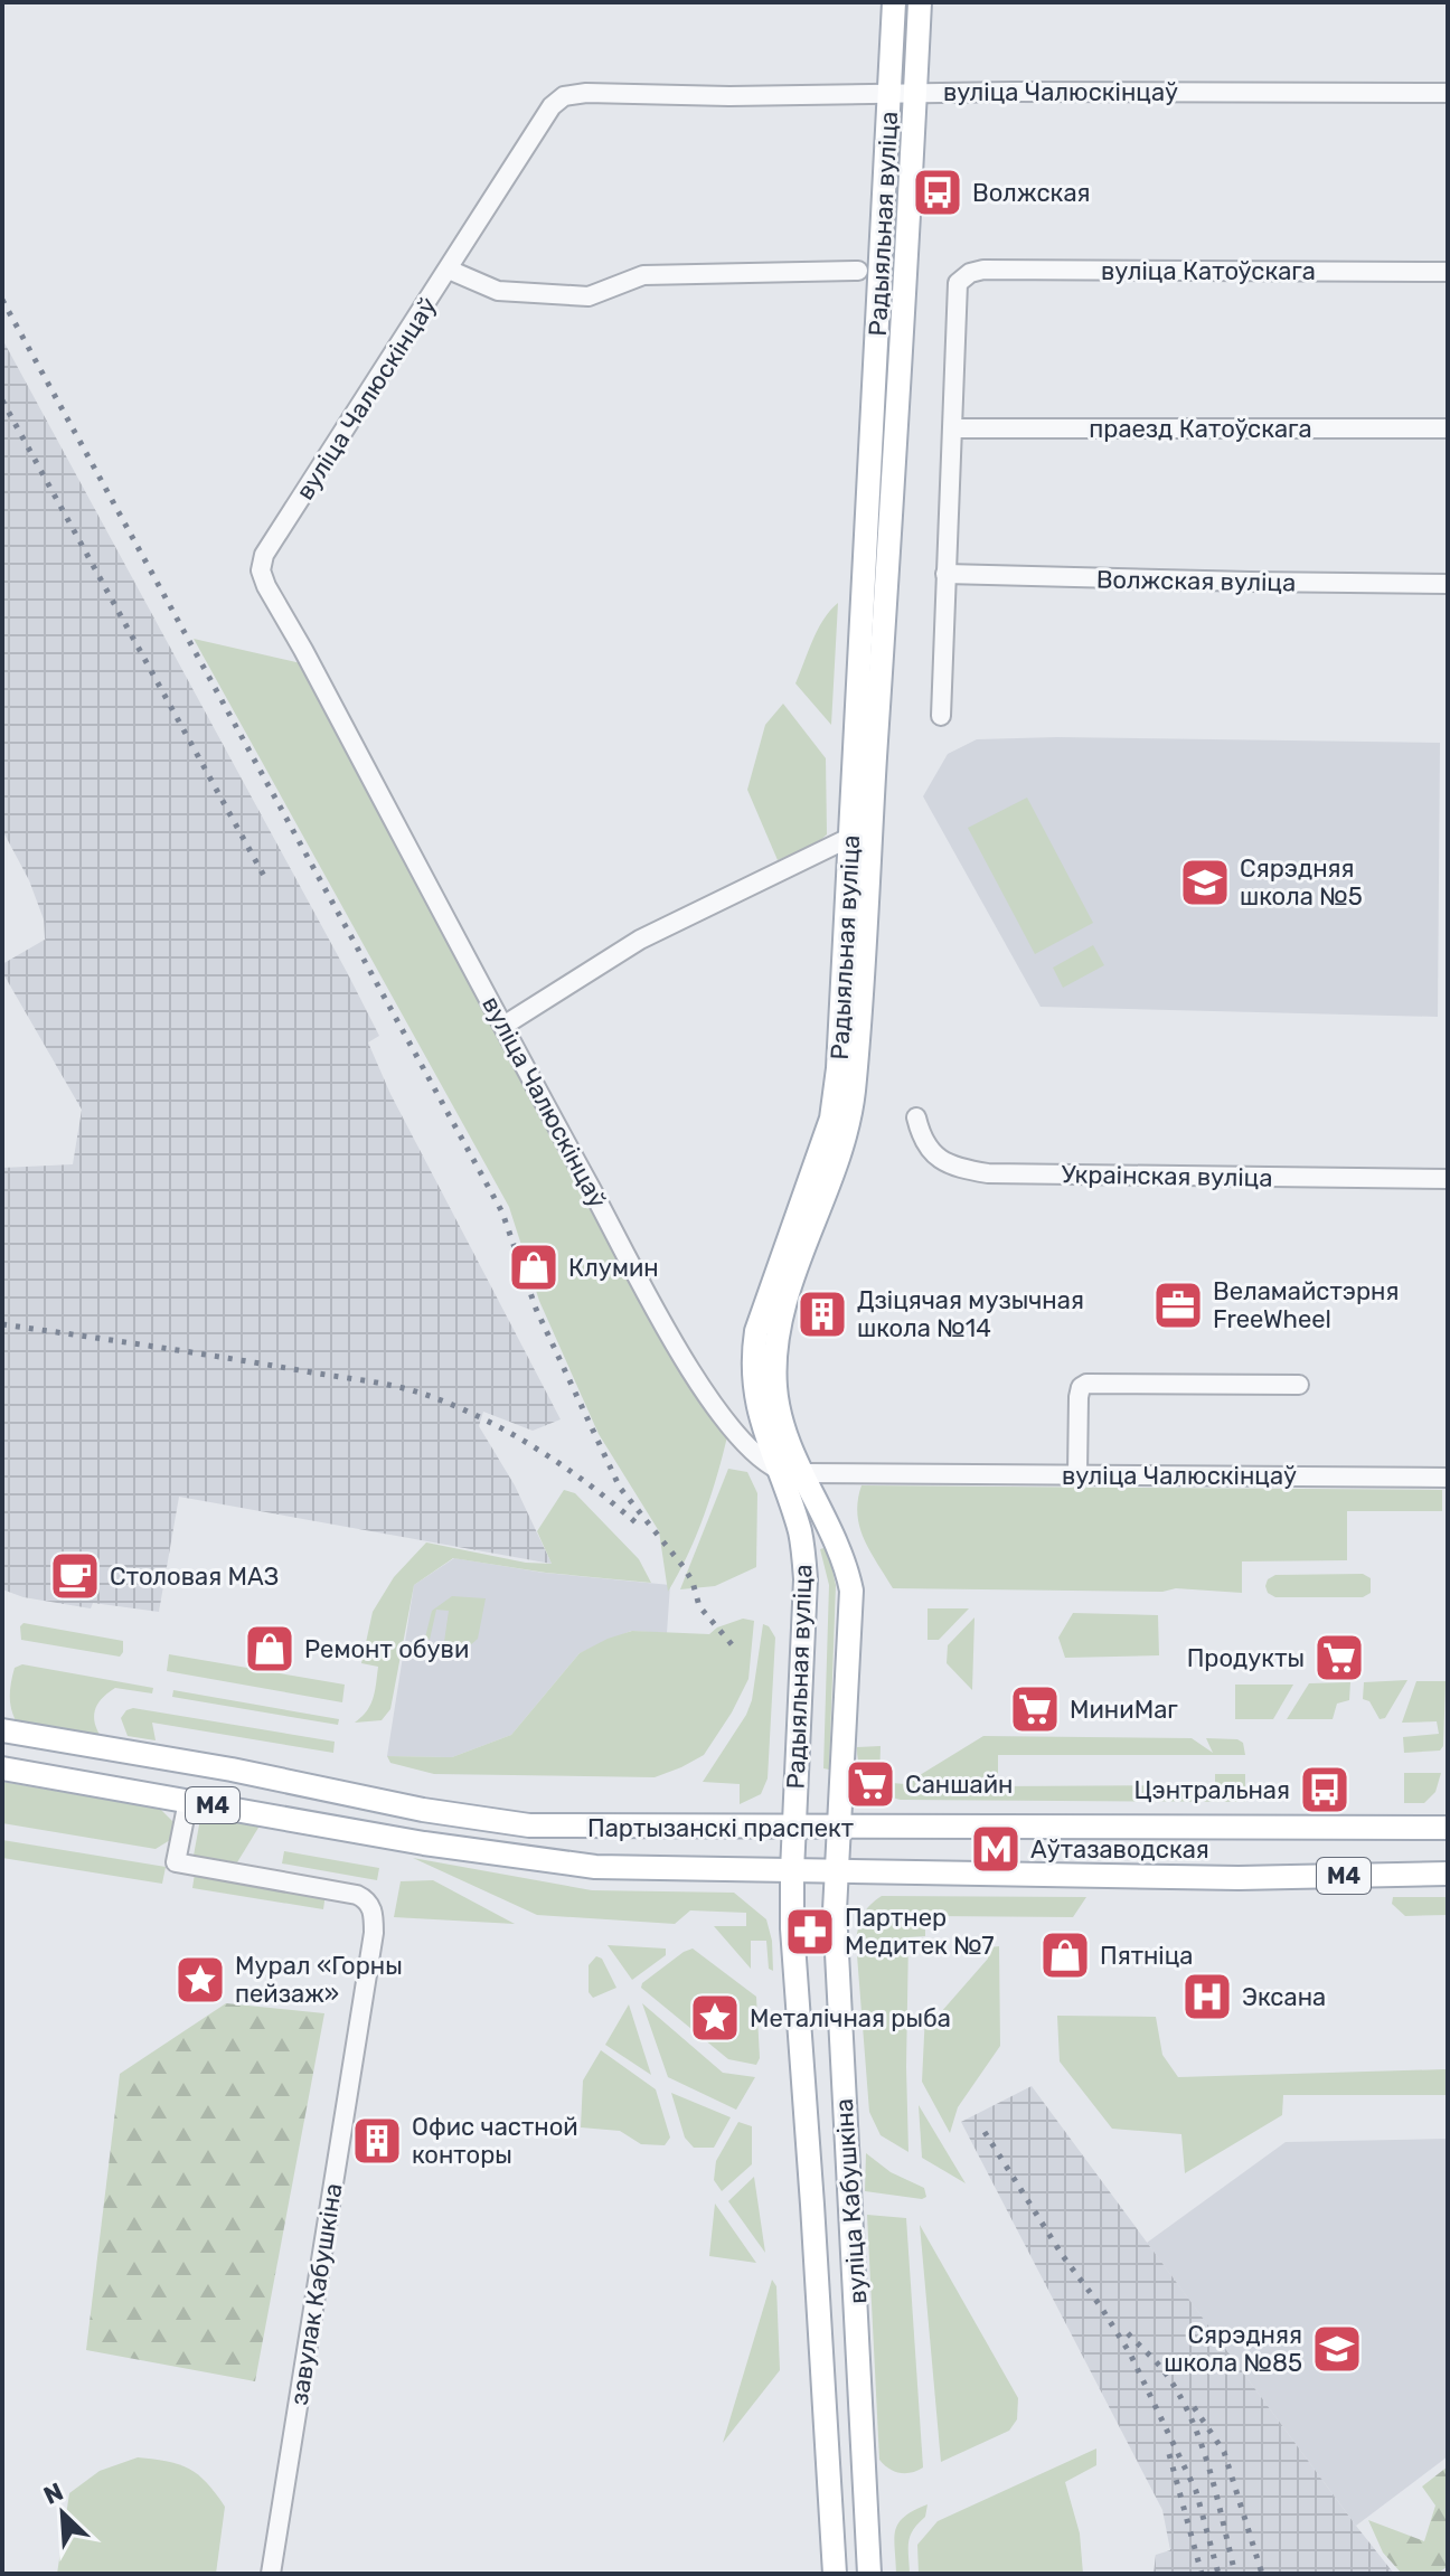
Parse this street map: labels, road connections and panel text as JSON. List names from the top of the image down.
{
  "streets": {
    "main road": [
      "Радыяльная вуліца",
      "М4",
      "Партызанскі праспект",
      "вуліца Кабушкіна"
    ],
    "street": [
      "вуліца Чалюскінцаў",
      "вуліца Катоўскага",
      "праезд Катоўскага",
      "Волжская вуліца",
      "Украінская вуліца",
      "завулак Кабушкіна"
    ]
  },
  "crossings": [
    ["вуліца Чалюскінцаў", "Радыяльная вуліца"],
    ["Радыяльная вуліца", "Партызанскі праспект"],
    ["Радыяльная вуліца", "вуліца Кабушкіна"],
    ["вуліца Катоўскага", "праезд Катоўскага"],
    ["Партызанскі праспект", "вуліца Кабушкіна"],
    ["Партызанскі праспект", "завулак Кабушкіна"]
  ],
  "places": {
    "bus stop": ["Волжская", "Цэнтральная"],
    "school or university": ["Сярэдняя школа №5", "Сярэдняя школа №85"],
    "shop": ["Клумин", "Ремонт обуви", "Пятніца"],
    "office": ["Веламайстэрня FreeWheel"],
    "building": ["Дзіцячая музычная школа №14", "Офис частной конторы"],
    "cafe": ["Столовая МАЗ"],
    "supermarket": ["Продукты", "МиниМаг", "Саншайн"],
    "metro station": ["Аўтазаводская"],
    "pharmacy": ["Партнер Медитек №7"],
    "place": ["Мурал «Горны пейзаж»", "Металічная рыба"],
    "hospital": ["Эксана"]
  },
  "north": "top left"
}
